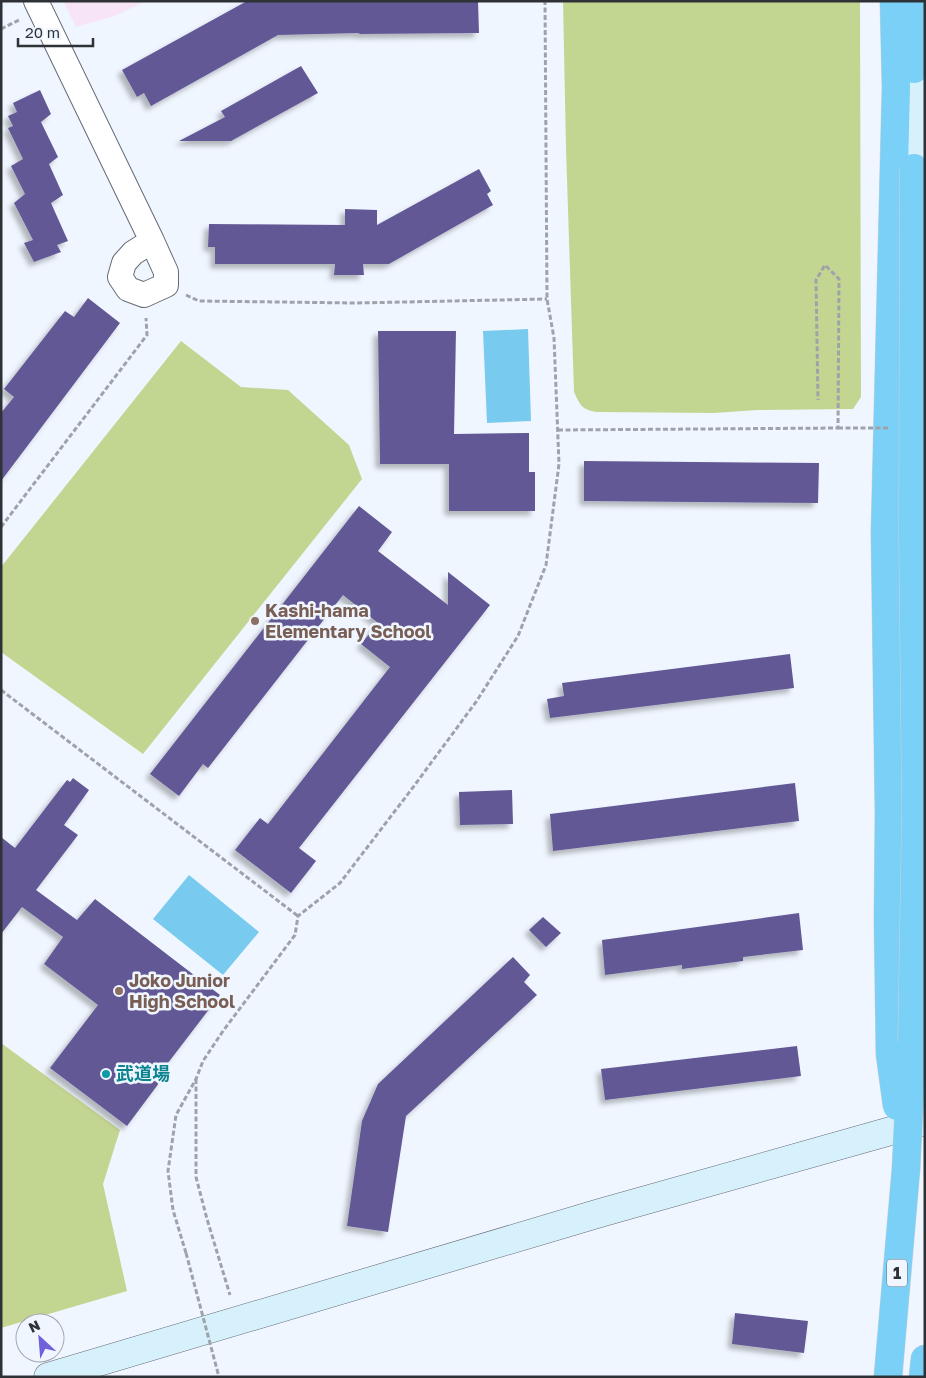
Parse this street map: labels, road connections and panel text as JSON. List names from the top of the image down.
{
  "streets": {
    "highway": ["1"]
  },
  "places": ["Kashi-hama Elementary School", "Joko Junior High School", "武道場"],
  "scale_bar": "20 m",
  "north": "top left"
}
